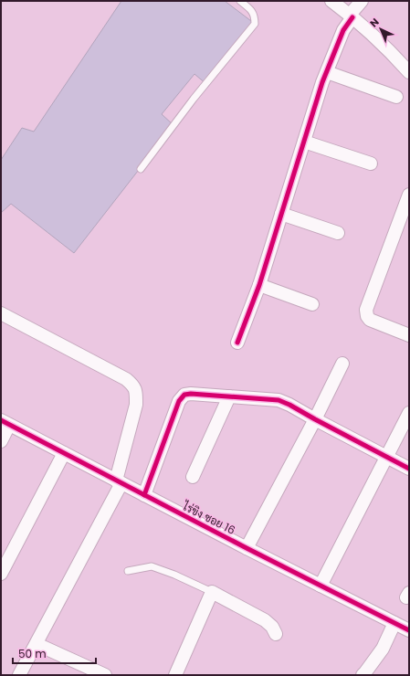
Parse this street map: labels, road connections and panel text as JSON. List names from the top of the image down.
{
  "streets": {
    "street": ["ไร่ขิง ซอย 16"]
  },
  "scale_bar": "50 m",
  "north": "top left"
}
